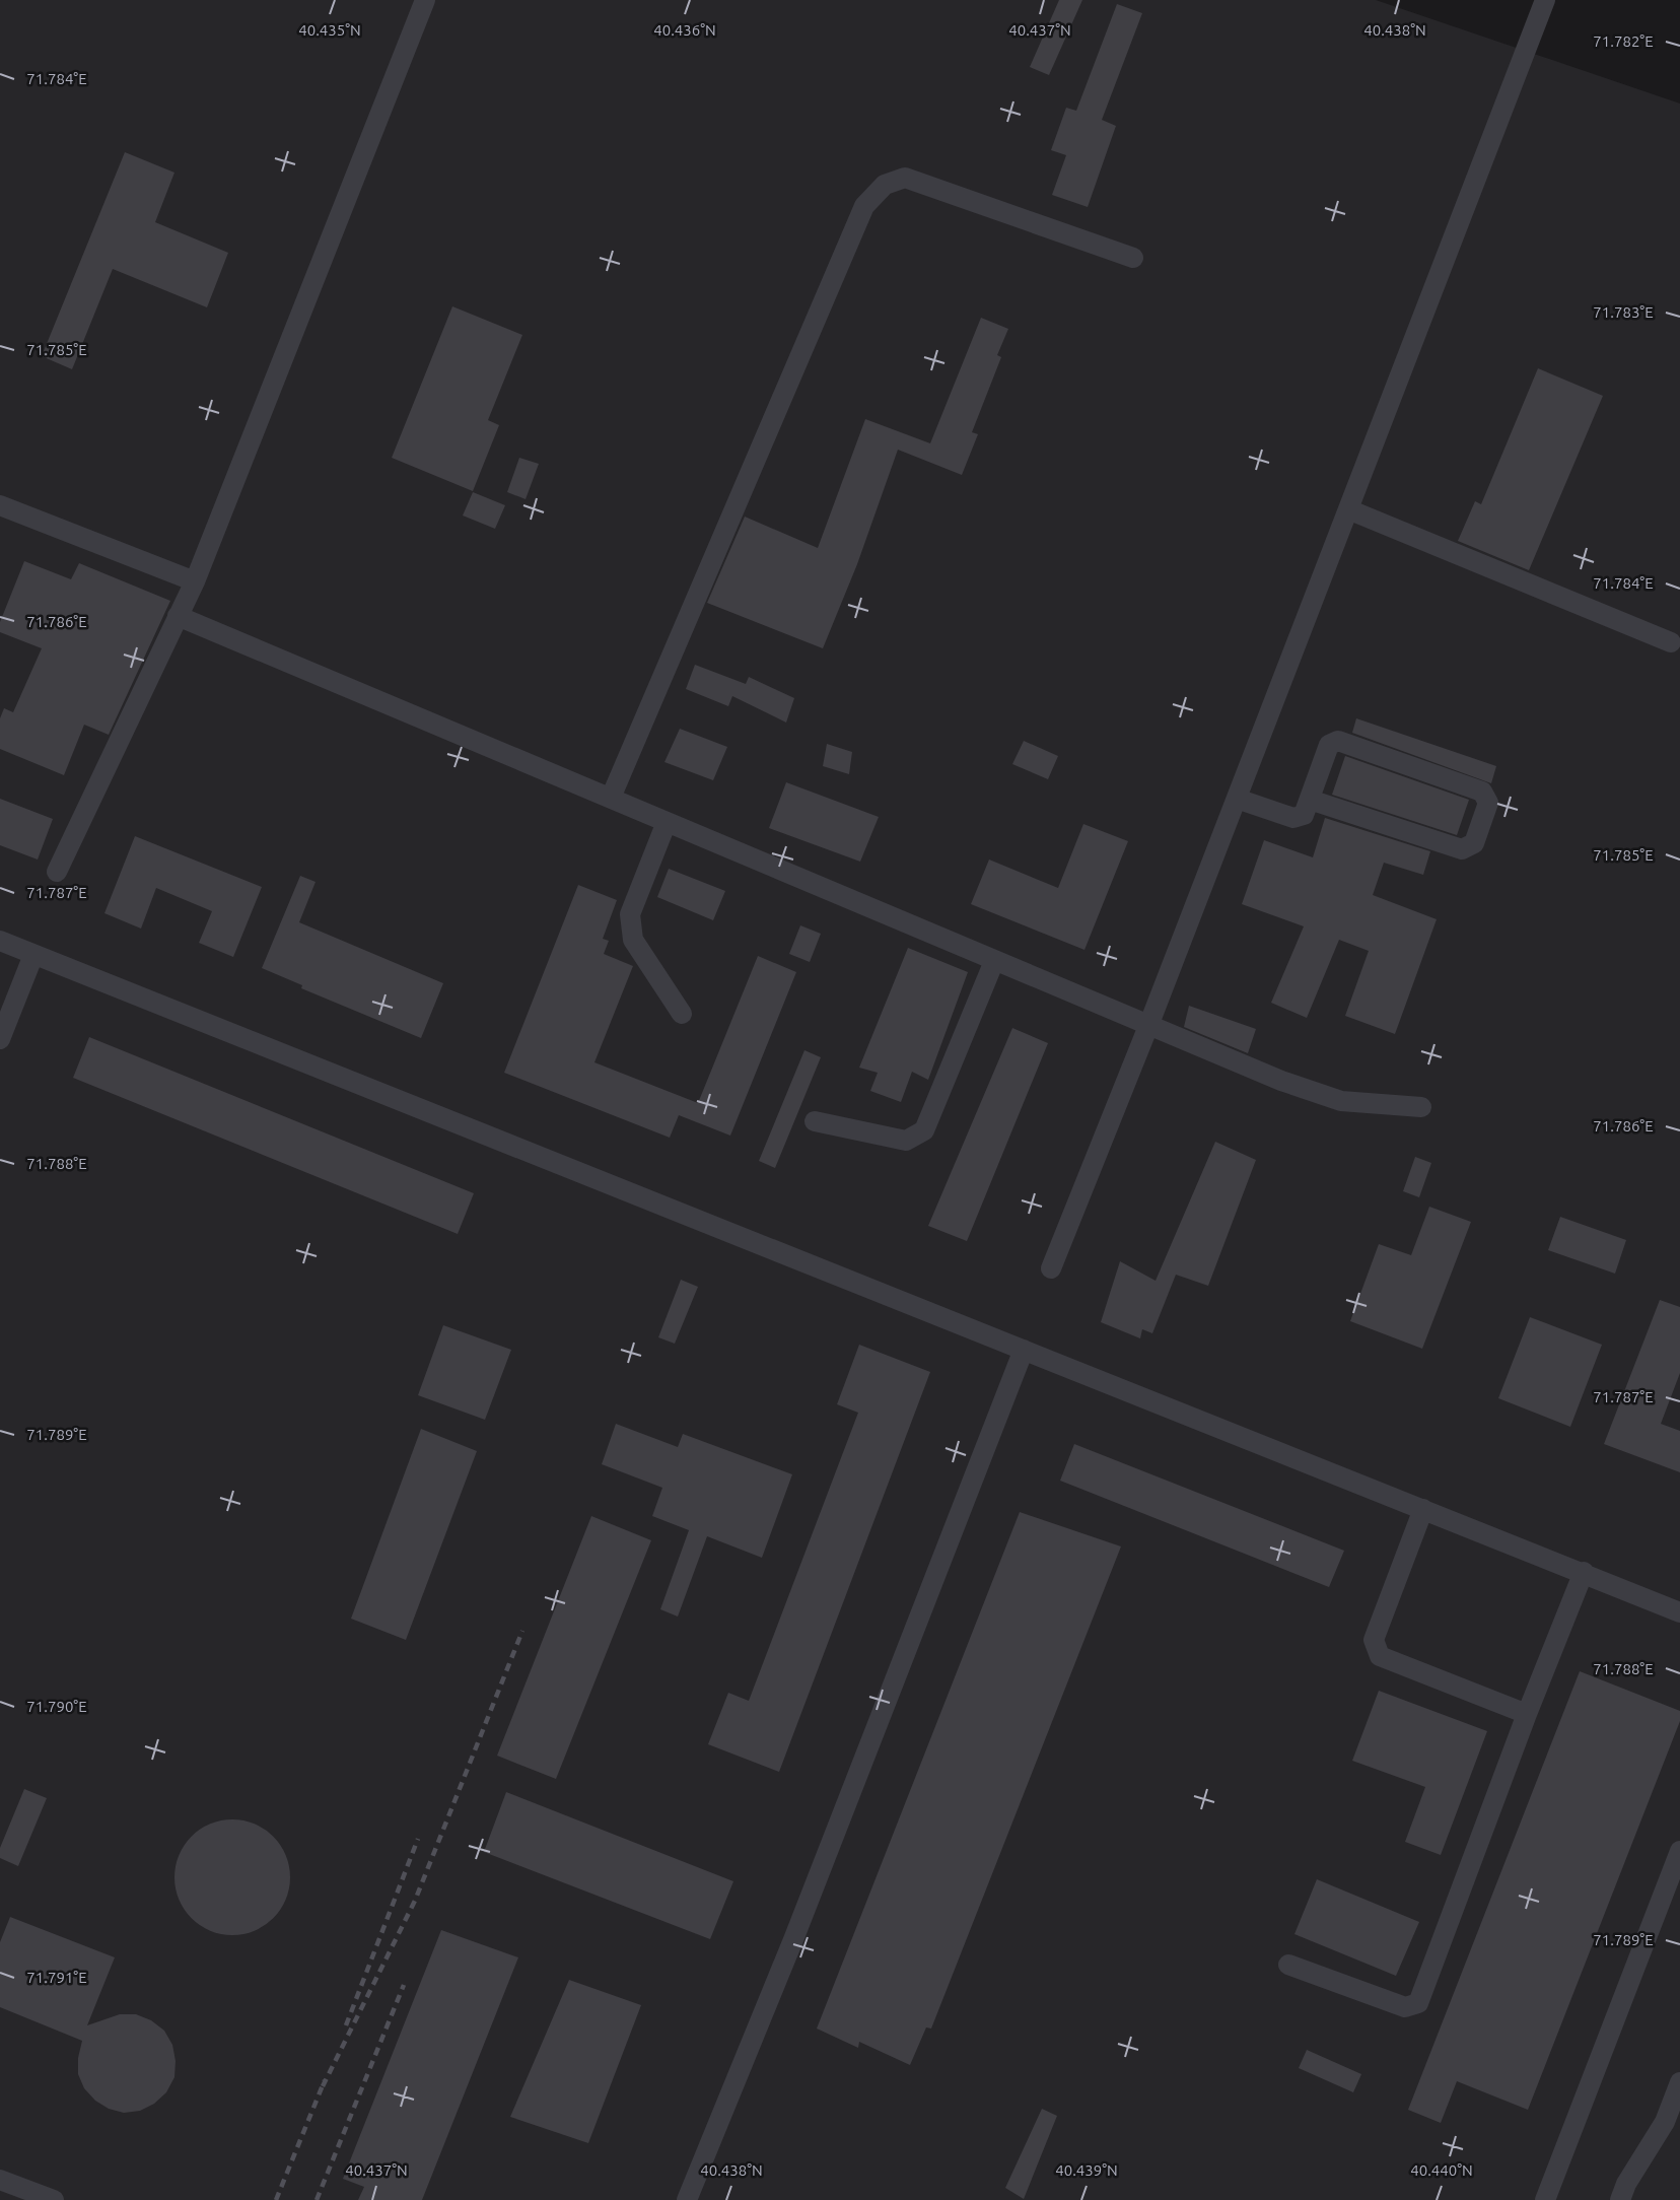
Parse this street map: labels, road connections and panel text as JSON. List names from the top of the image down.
{
  "coordinates": [
    "40.435°N",
    "40.436°N",
    "40.437°N",
    "40.438°N",
    "71.782°E",
    "71.784°E",
    "71.783°E",
    "71.785°E",
    "71.786°E",
    "71.787°E",
    "71.788°E",
    "71.789°E",
    "71.790°E",
    "71.791°E",
    "40.439°N",
    "40.440°N"
  ]
}
